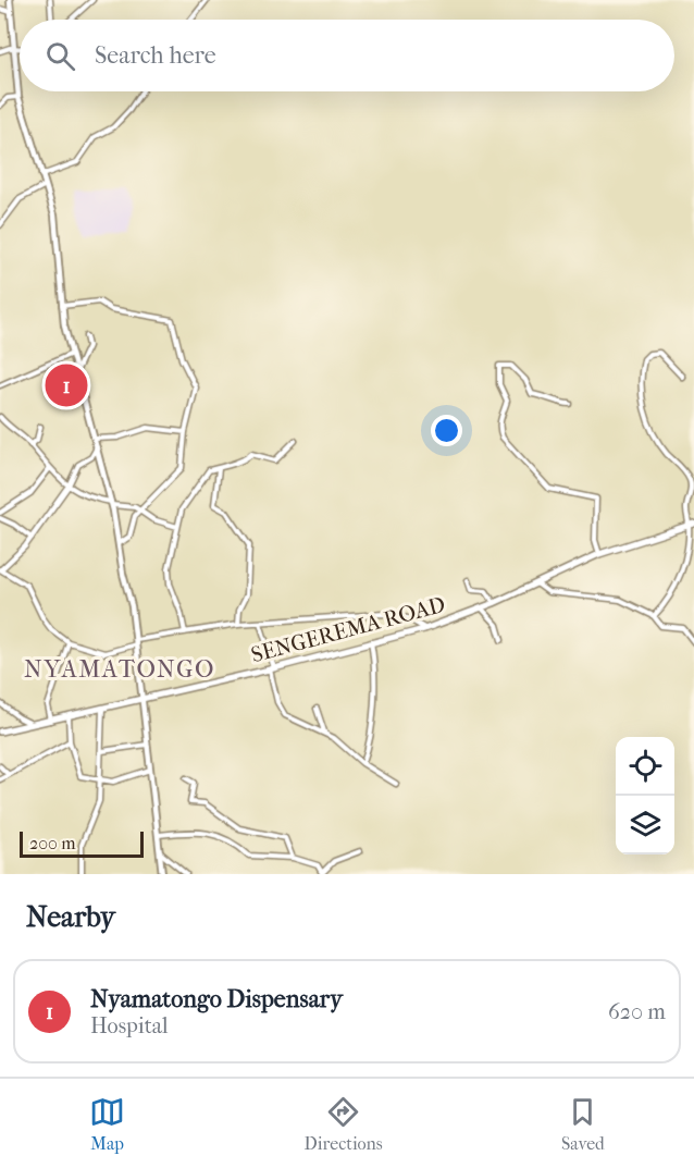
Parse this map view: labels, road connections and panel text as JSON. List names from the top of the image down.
{
  "streets": {
    "main road": ["SENGEREMA ROAD"]
  },
  "districts": ["NYAMATONGO"],
  "scale_bar": "200 m",
  "page": {
    "search": "Search here",
    "pins": "1",
    "scale": "200 m",
    "heading": "Nearby",
    "list": [
      {
        "mark": "1",
        "name": "Nyamatongo Dispensary",
        "note": "Hospital",
        "value": "620 m"
      }
    ],
    "nav": ["Map", "Directions", "Saved"]
  }
}
